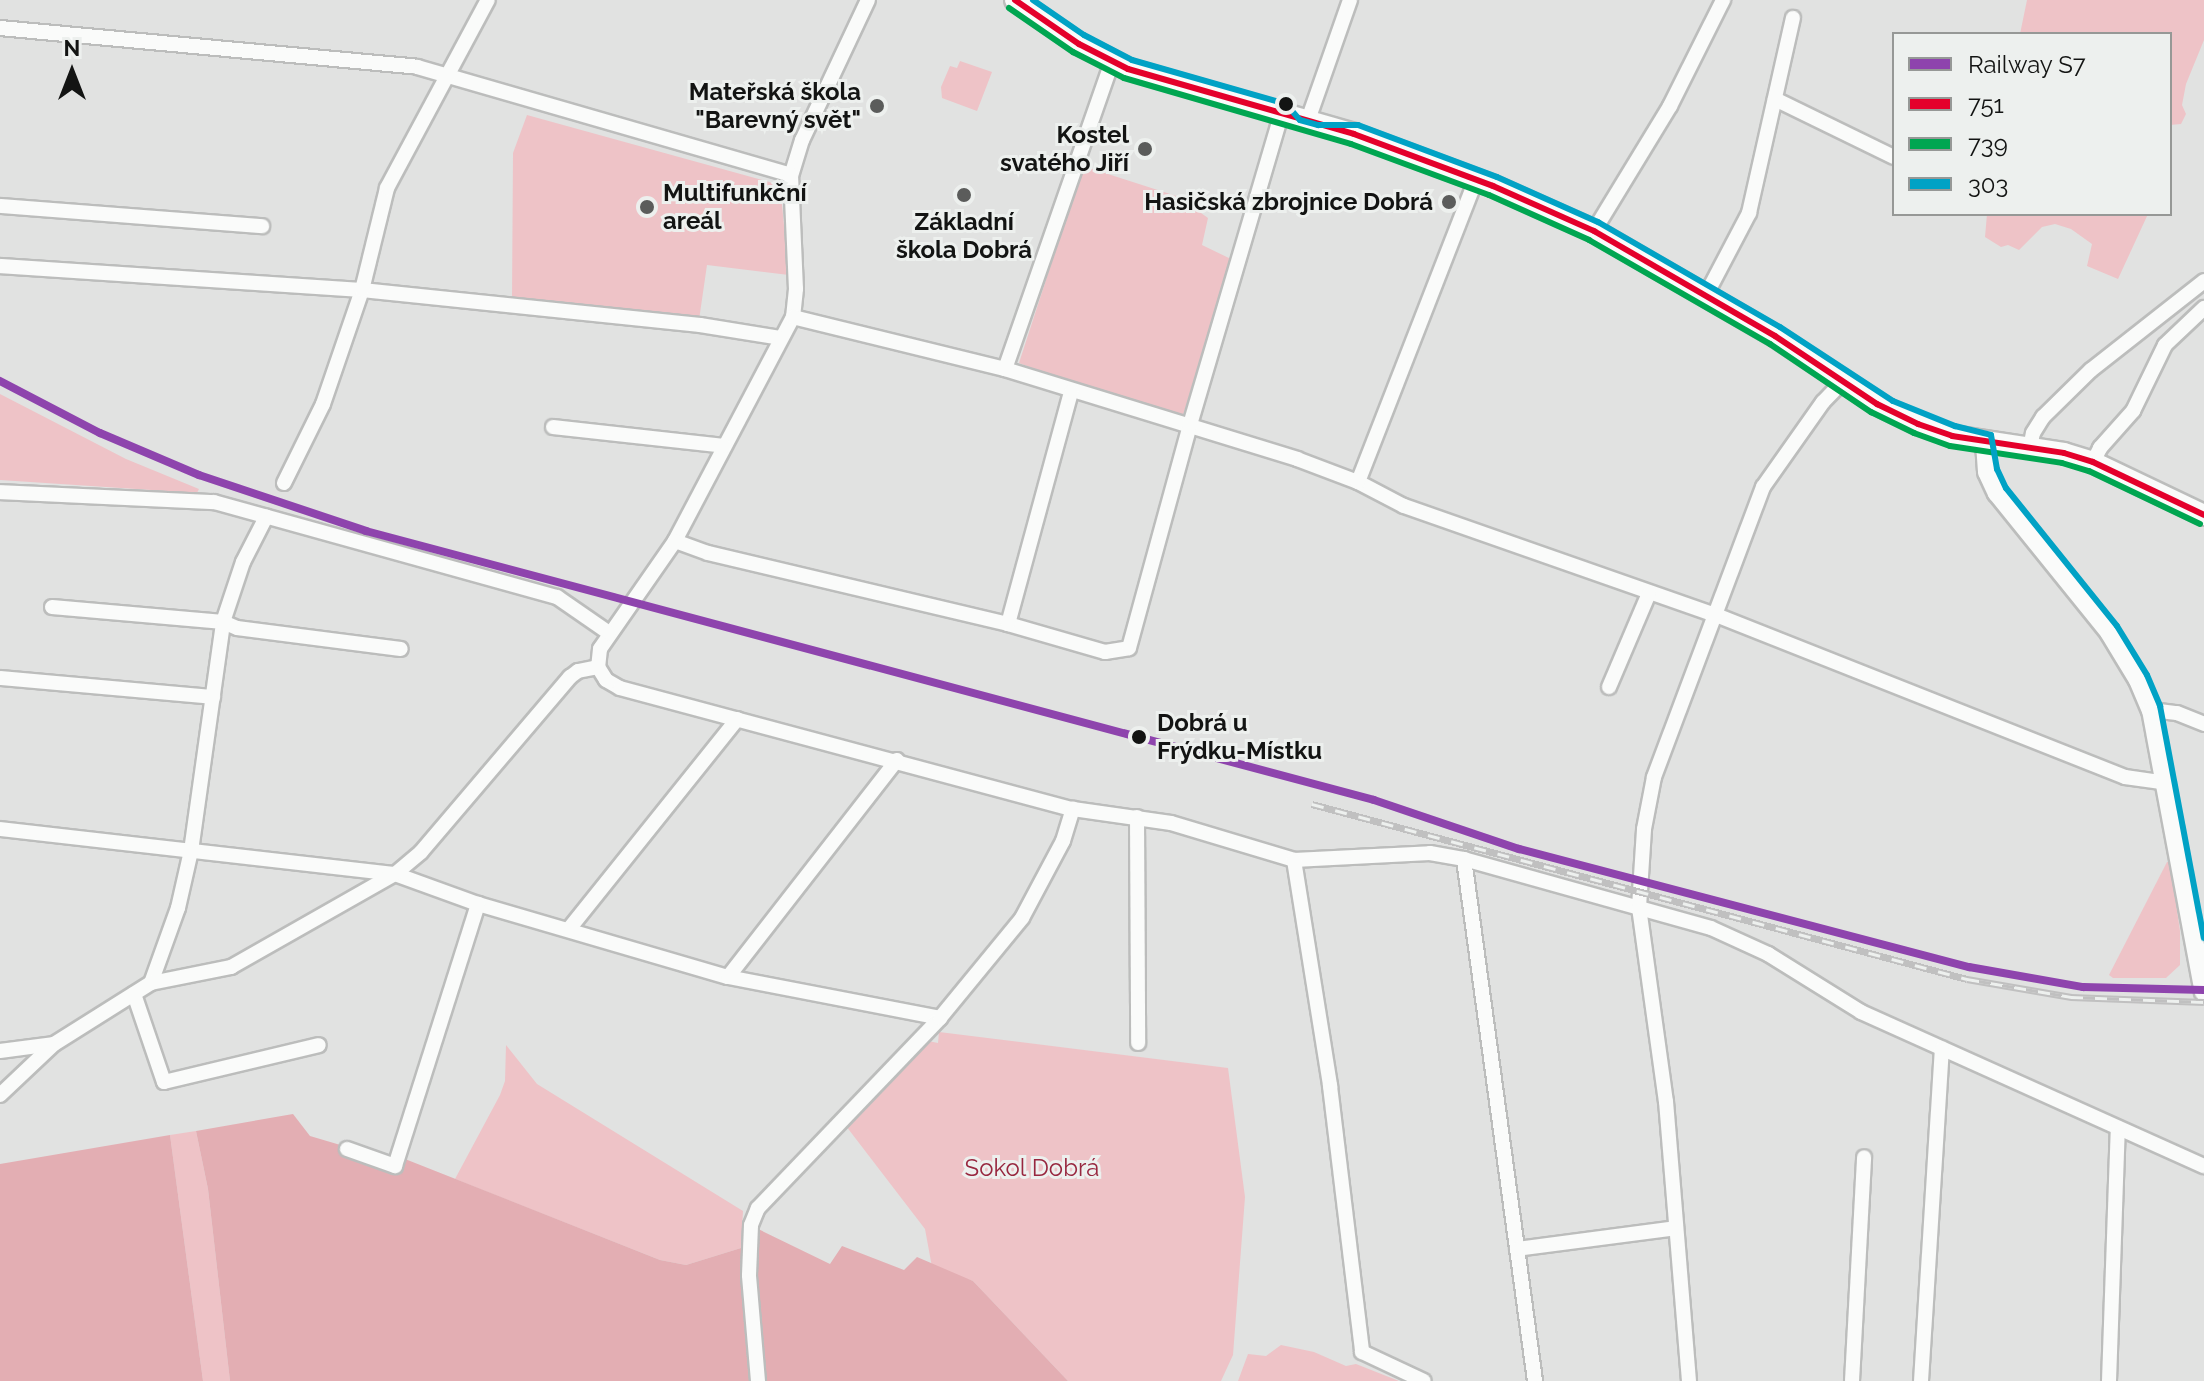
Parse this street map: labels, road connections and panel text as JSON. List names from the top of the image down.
{
  "parks": ["Sokol Dobrá"],
  "places": [
    "Mateřská škola \"Barevný svět\"",
    "Kostel svatého Jiří",
    "Základní škola Dobrá",
    "Hasičská zbrojnice Dobrá",
    "Multifunkční areál",
    "Dobrá u Frýdku-Místku"
  ],
  "lines": [
    "transit line 751",
    "transit line 303",
    "transit line 739",
    "rail line S7"
  ],
  "legend": [
    "Railway S7",
    "751",
    "739",
    "303"
  ],
  "north": "top"
}
